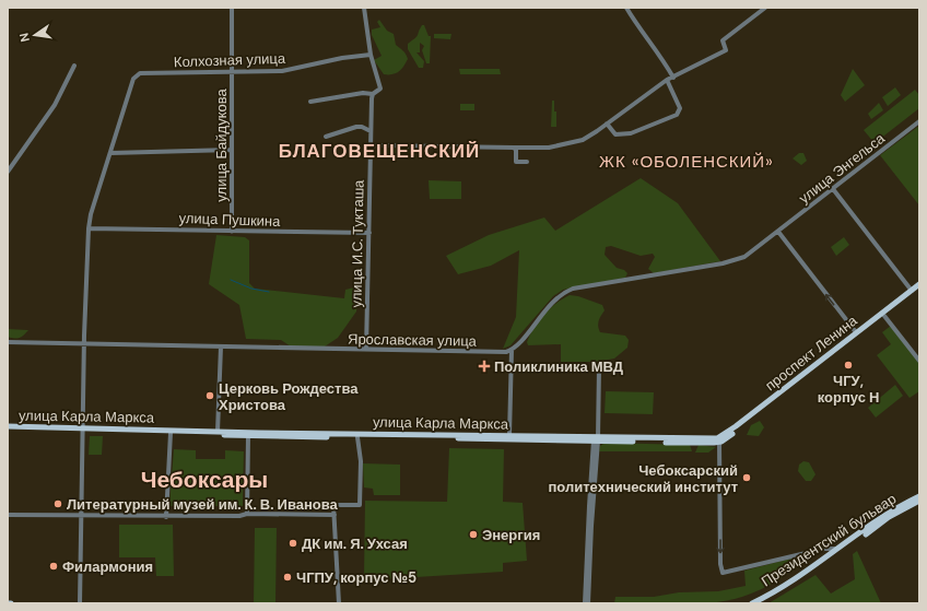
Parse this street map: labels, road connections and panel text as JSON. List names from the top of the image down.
{
  "streets": {
    "main road": ["проспект Ленина", "улица Карла Маркса", "Президентский бульвар"],
    "street": [
      "Колхозная улица",
      "улица Байдукова",
      "улица Энгельса",
      "улица Пушкина",
      "улица И.С. Тукташа",
      "Ярославская улица"
    ]
  },
  "crossings": [
    ["Колхозная улица", "улица Байдукова"],
    ["улица Байдукова", "улица Пушкина"],
    ["улица Пушкина", "улица И.С. Тукташа"],
    ["улица И.С. Тукташа", "Ярославская улица"],
    ["проспект Ленина", "улица Карла Маркса"]
  ],
  "districts": ["БЛАГОВЕЩЕНСКИЙ", "ЖК «ОБОЛЕНСКИЙ»", "Чебоксары"],
  "places": {
    "other": [
      "ЧГУ, корпус Н",
      "Церковь Рождества Христова",
      "Чебоксарский политехнический институт",
      "Литературный музей им. К. В. Иванова",
      "Энергия",
      "ДК им. Я. Ухсая",
      "Филармония",
      "ЧГПУ, корпус №5"
    ],
    "health": ["Поликлиника МВД"]
  },
  "north": "left"
}
